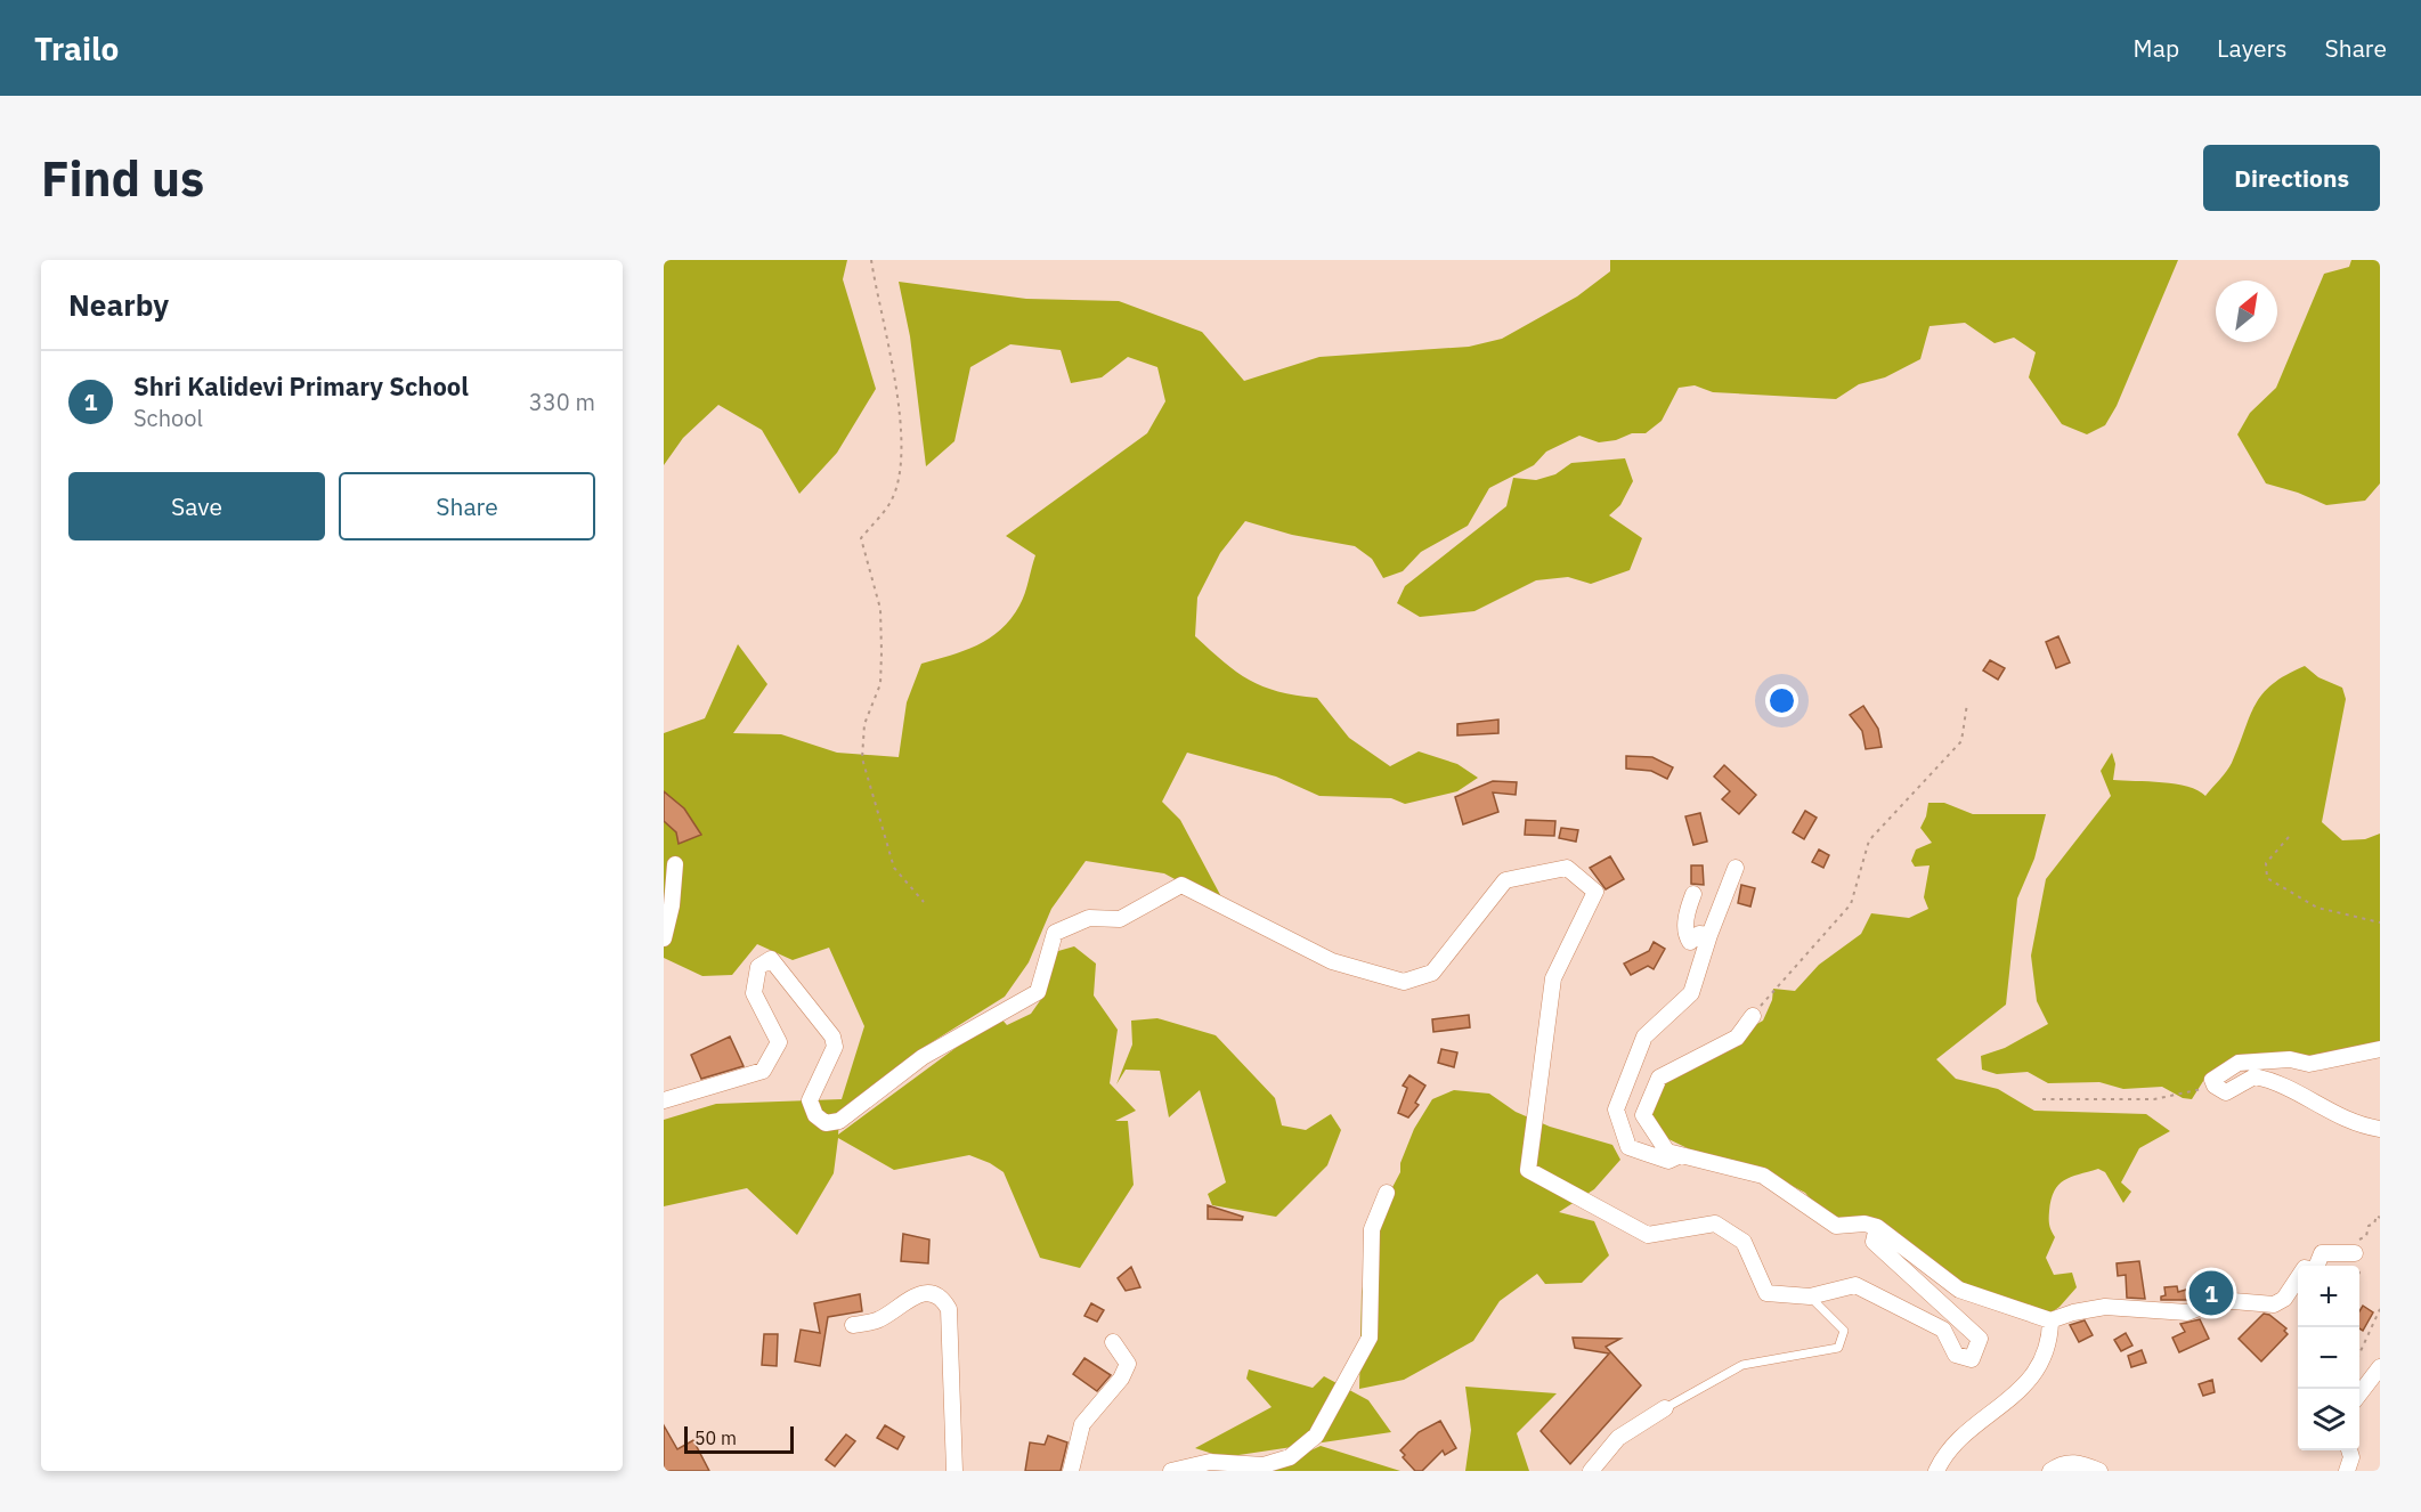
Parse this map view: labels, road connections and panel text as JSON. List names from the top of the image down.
{
  "scale_bar": "50 m",
  "north": "top right",
  "page": {
    "header": "Trailo",
    "nav": ["Map", "Layers", "Share"],
    "buttons": [
      "Directions",
      ["Save", "Share"]
    ],
    "title": "Find us",
    "heading": "Nearby",
    "list": [
      {
        "mark": "1",
        "name": "Shri Kalidevi Primary School",
        "note": "School",
        "value": "330 m"
      }
    ],
    "map_buttons": ["+", "−"],
    "pins": "1",
    "scale": "50 m"
  }
}
